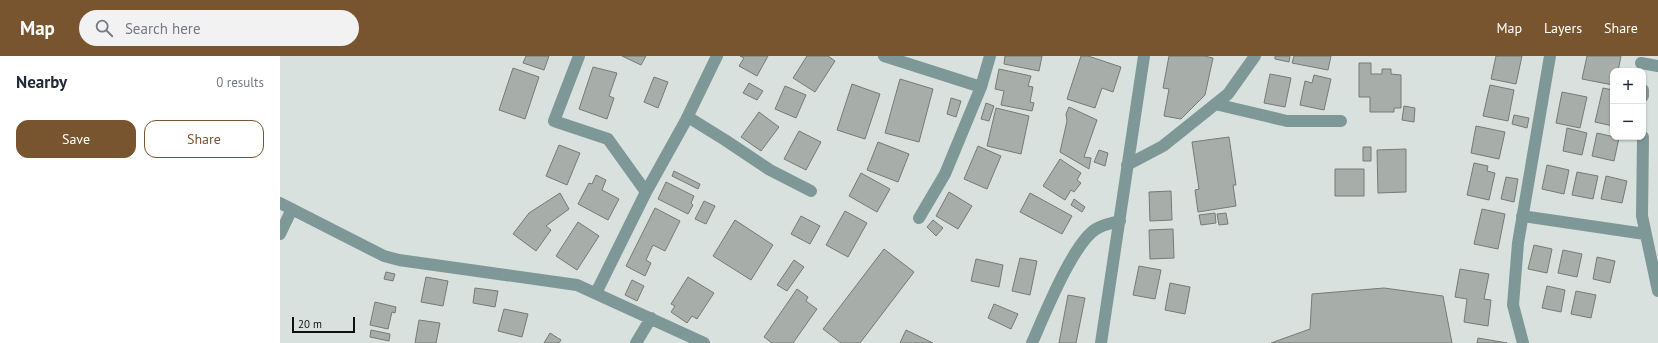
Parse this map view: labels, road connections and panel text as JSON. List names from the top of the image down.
{
  "scale_bar": "20 m",
  "page": {
    "header": "Map",
    "search": "Search here",
    "nav": ["Map", "Layers", "Share"],
    "heading": ["Nearby", "0 results"],
    "map_buttons": ["+", "−"],
    "buttons": ["Save", "Share"],
    "scale": "20 m"
  }
}
